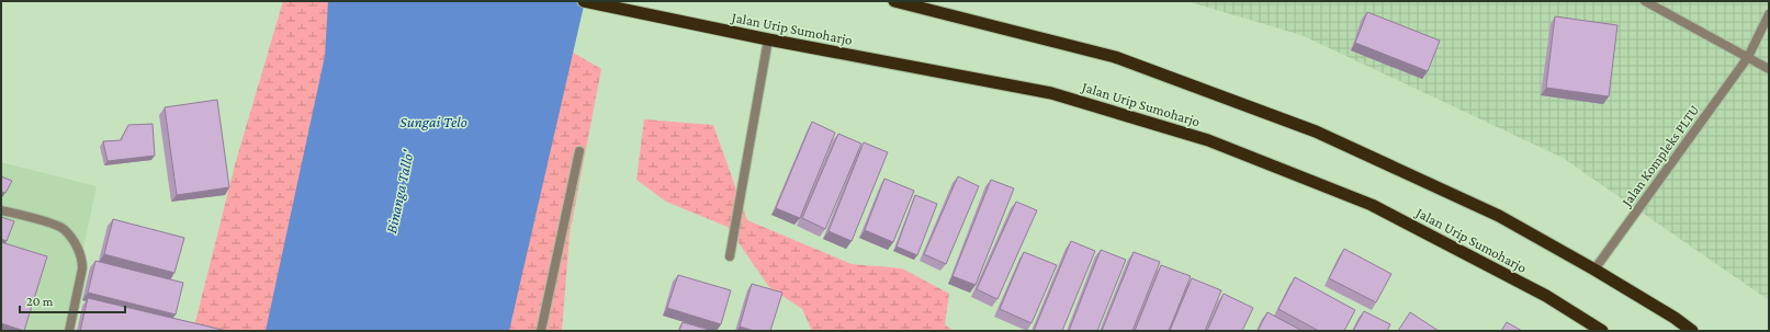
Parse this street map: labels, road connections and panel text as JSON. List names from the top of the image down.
{
  "streets": {
    "highway": ["Jalan Urip Sumoharjo"],
    "street": ["Jalan Kompleks PLTU"]
  },
  "crossings": [
    ["Jalan Urip Sumoharjo", "Jalan Kompleks PLTU"]
  ],
  "water": ["Sungai Telo", "Binanga Tallo'"],
  "scale_bar": "20 m"
}
